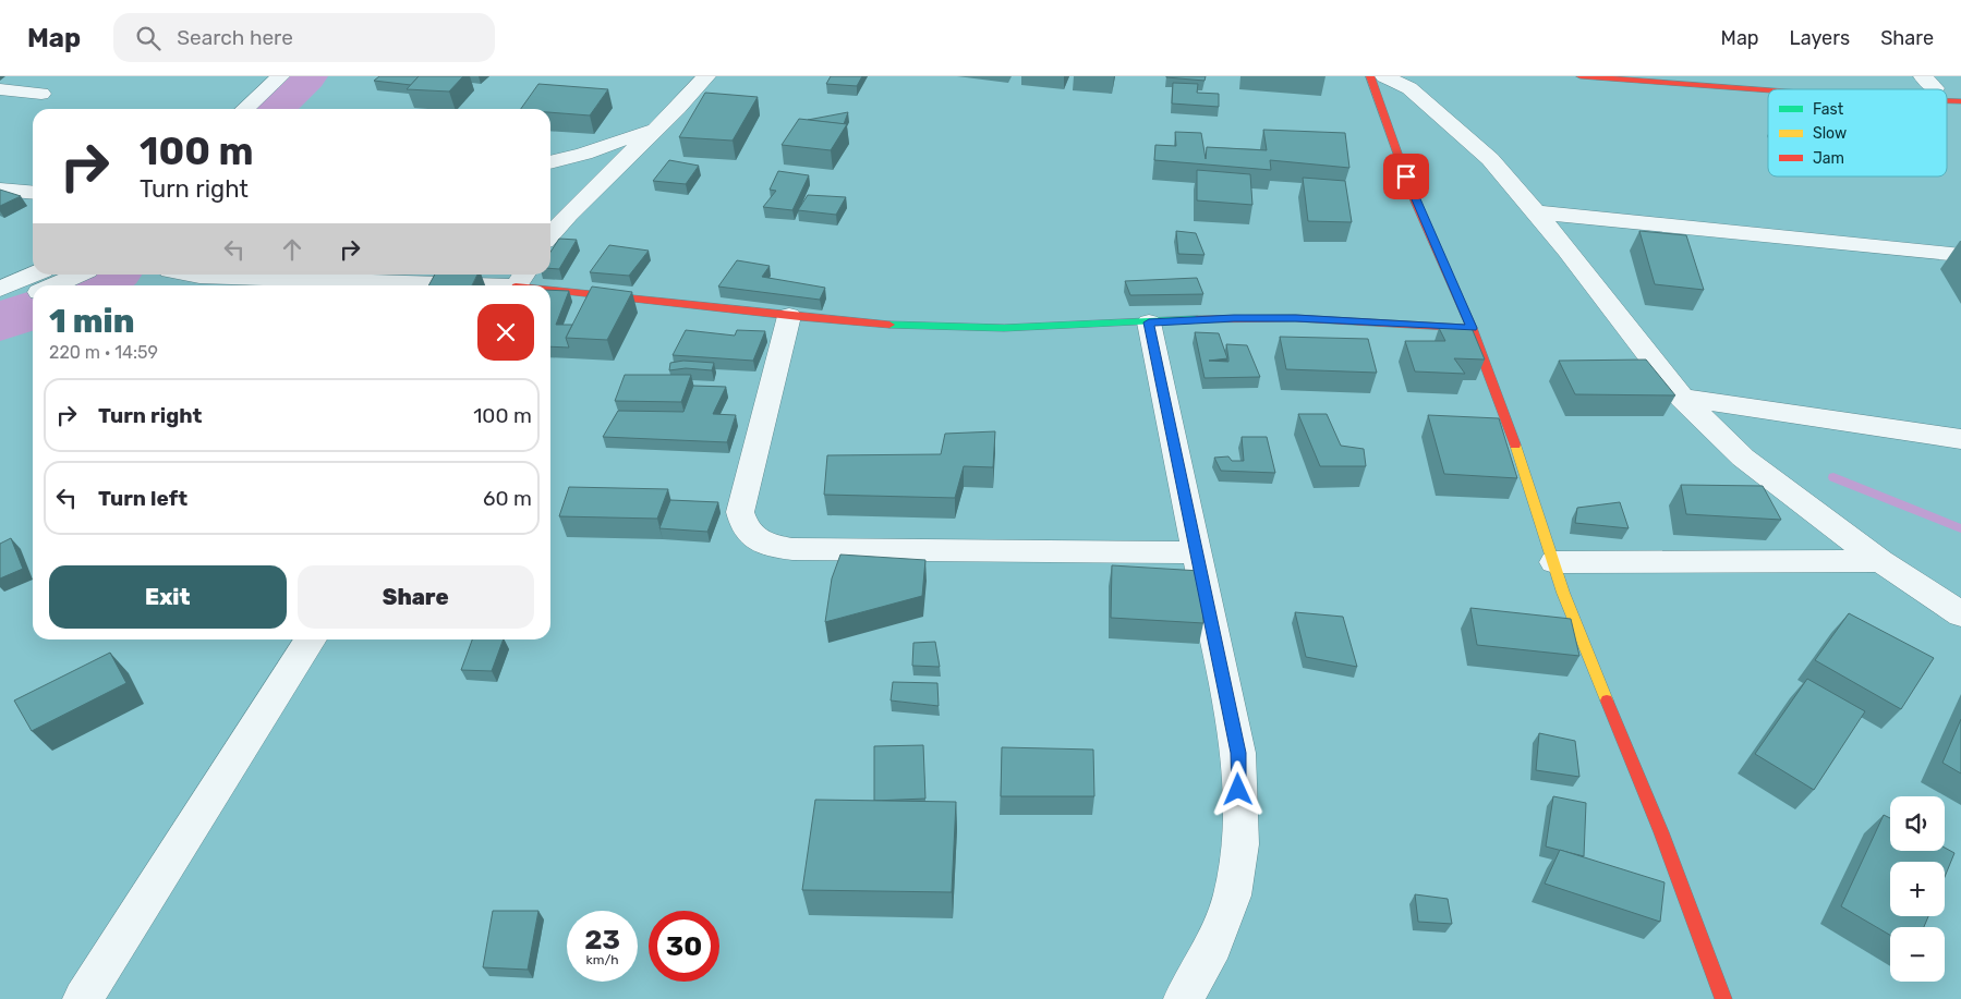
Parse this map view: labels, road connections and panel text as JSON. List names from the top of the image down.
{
  "legend": ["Fast", "Slow", "Jam"],
  "page": {
    "header": "Map",
    "search": "Search here",
    "nav": ["Map", "Layers", "Share"],
    "turn": ["100 m", "Turn right"],
    "heading": ["1 min", "220 m · 14:59"],
    "list": [
      {
        "name": "Turn right",
        "value": "100 m"
      },
      {
        "name": "Turn left",
        "value": "60 m"
      }
    ],
    "buttons": ["Exit", "Share"],
    "map_buttons": ["+", "−"],
    "speed": "23 km/h",
    "limit": "30"
  }
}
